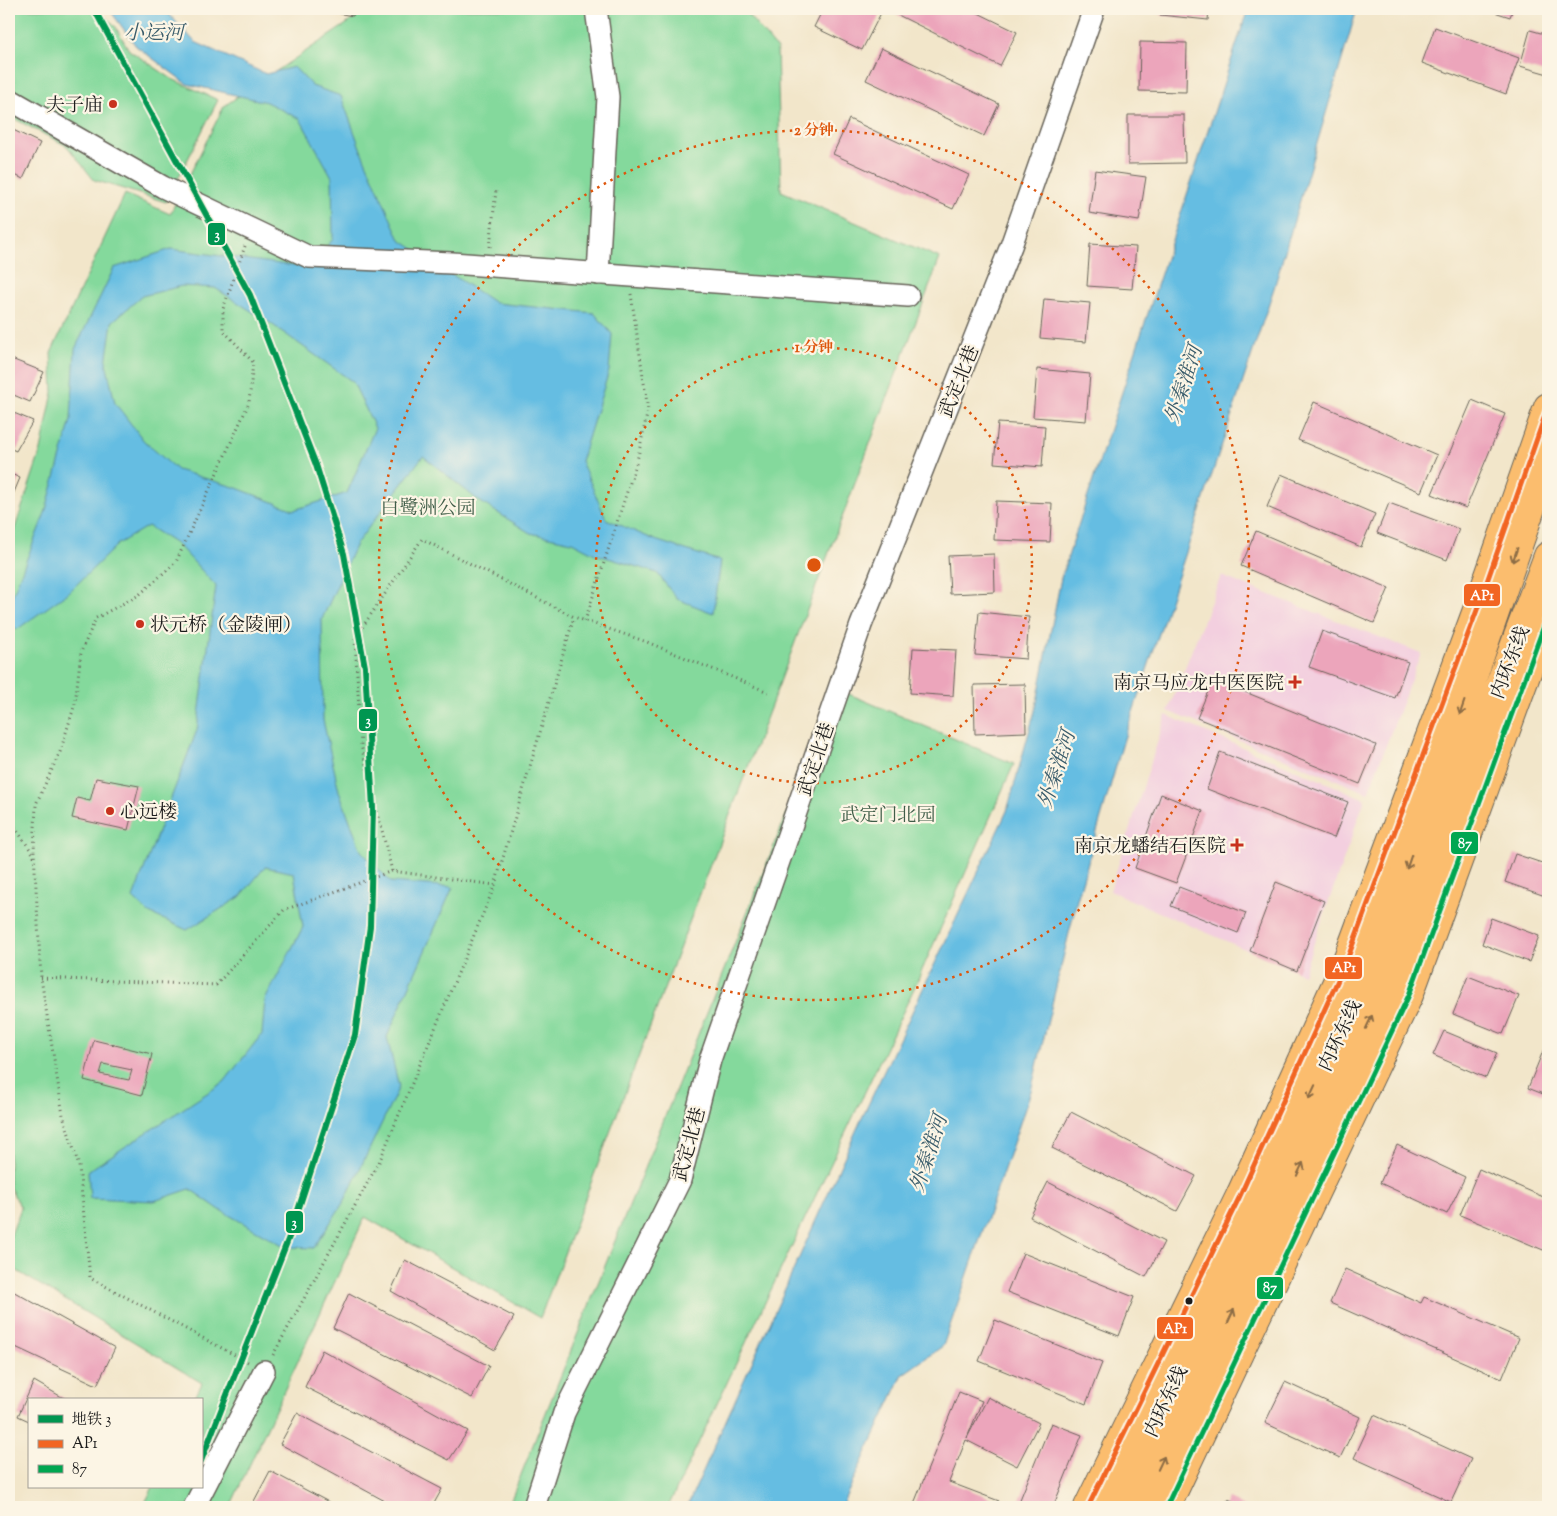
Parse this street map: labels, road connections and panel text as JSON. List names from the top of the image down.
{
  "streets": {
    "main road": ["内环东线"],
    "lane": ["武定北巷"]
  },
  "water": ["小运河", "外秦淮河"],
  "parks": ["白鹭洲公园", "武定门北园"],
  "places": {
    "other": ["夫子庙", "状元桥（金陵闸）", "心远楼"],
    "health": ["南京马应龙中医医院", "南京龙蟠结石医院"]
  },
  "lines": ["metro line 3", "transit line AP1", "transit line 87"],
  "legend": ["地铁 3", "AP1", "87"],
  "rings": ["2 分钟", "1 分钟"]
}
